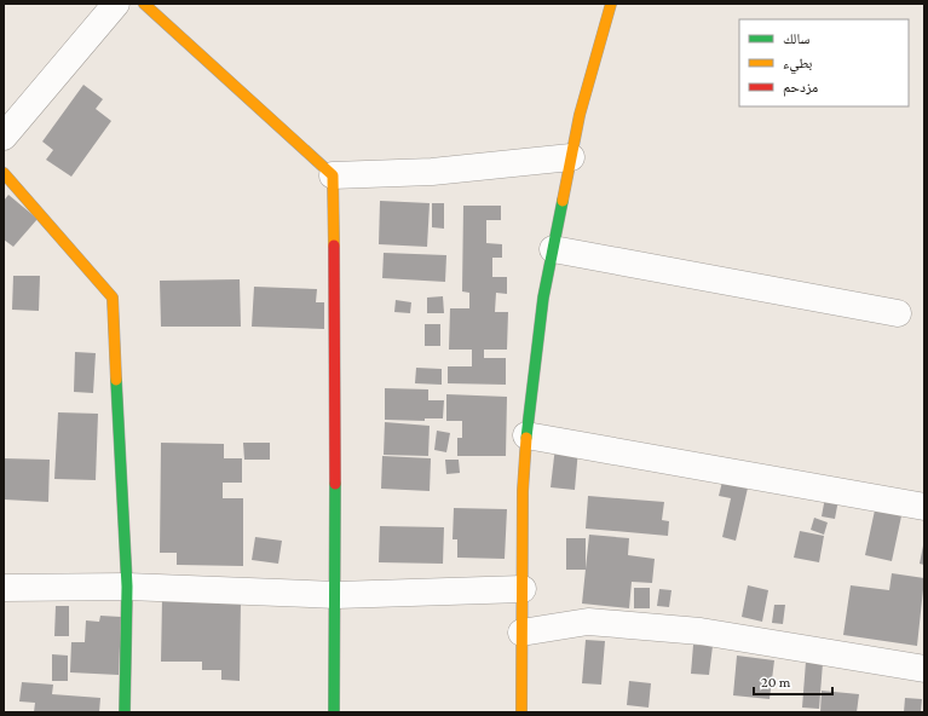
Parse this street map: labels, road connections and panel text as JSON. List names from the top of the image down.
{
  "legend": ["سالك", "بطيء", "مزدحم"],
  "scale_bar": "20 m"
}
